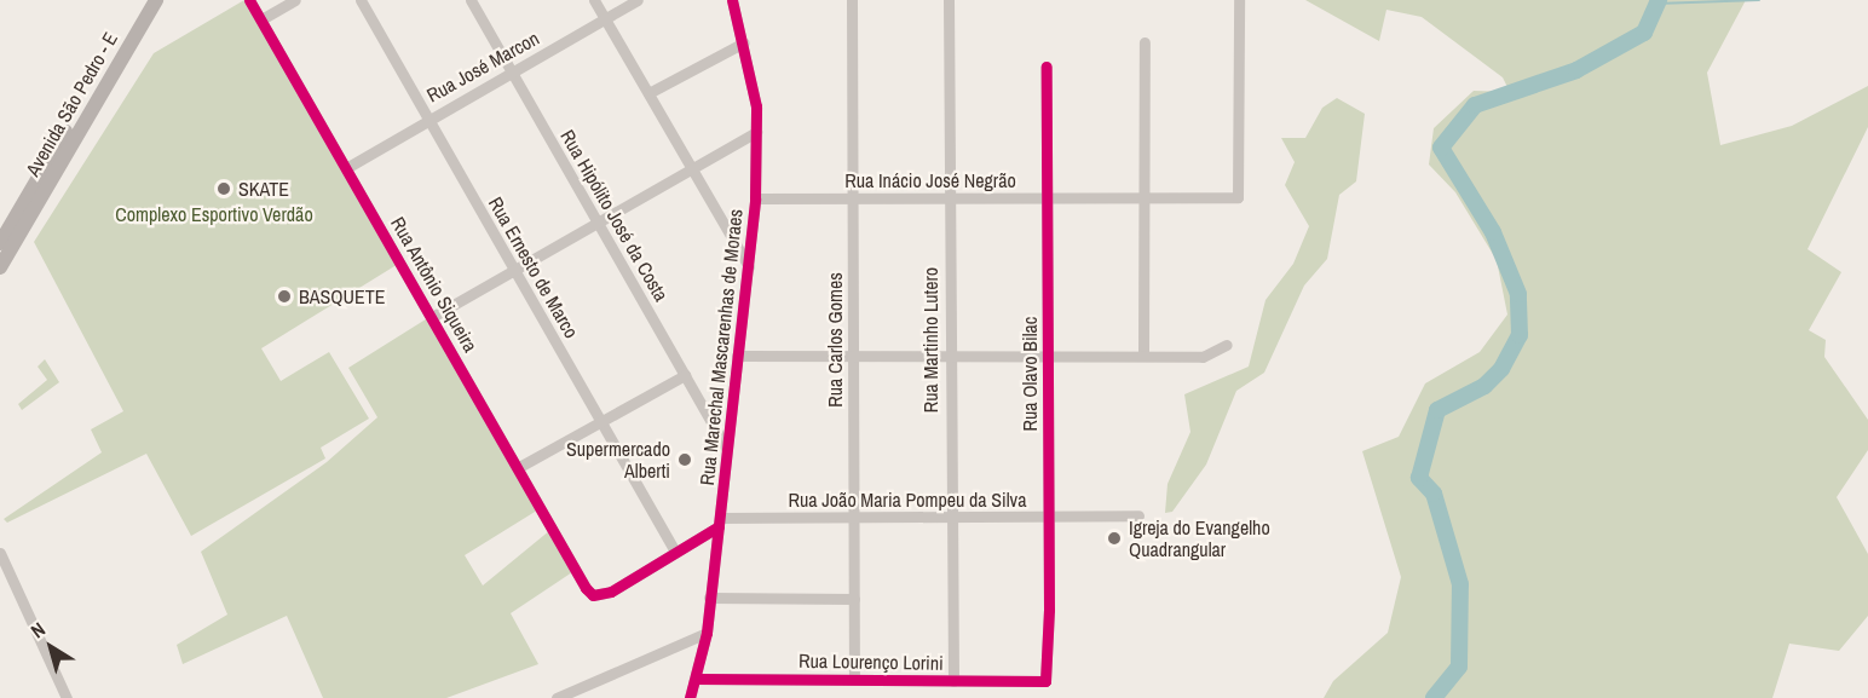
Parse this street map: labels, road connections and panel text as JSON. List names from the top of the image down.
{
  "streets": {
    "main road": ["Avenida São Pedro - E"],
    "street": [
      "Rua José Marcon",
      "Rua Inácio José Negrão",
      "Rua Hipólito José da Costa",
      "Rua Ernesto de Marco",
      "Rua Antônio Siqueira",
      "Rua Carlos Gomes",
      "Rua Martinho Lutero",
      "Rua Marechal Mascarenhas de Moraes",
      "Rua Olavo Bilac",
      "Rua João Maria Pompeu da Silva",
      "Rua Lourenço Lorini"
    ]
  },
  "crossings": [
    ["Rua José Marcon", "Rua Hipólito José da Costa"],
    ["Rua José Marcon", "Rua Ernesto de Marco"],
    ["Rua José Marcon", "Rua Antônio Siqueira"],
    ["Rua Inácio José Negrão", "Rua Carlos Gomes"],
    ["Rua Inácio José Negrão", "Rua Martinho Lutero"],
    ["Rua Inácio José Negrão", "Rua Marechal Mascarenhas de Moraes"],
    ["Rua Inácio José Negrão", "Rua Olavo Bilac"],
    ["Rua Hipólito José da Costa", "Rua Marechal Mascarenhas de Moraes"],
    ["Rua Ernesto de Marco", "Rua Antônio Siqueira"],
    ["Rua Carlos Gomes", "Rua João Maria Pompeu da Silva"],
    ["Rua Carlos Gomes", "Rua Lourenço Lorini"],
    ["Rua Martinho Lutero", "Rua João Maria Pompeu da Silva"],
    ["Rua Martinho Lutero", "Rua Lourenço Lorini"],
    ["Rua Marechal Mascarenhas de Moraes", "Rua João Maria Pompeu da Silva"],
    ["Rua Marechal Mascarenhas de Moraes", "Rua Lourenço Lorini"],
    ["Rua Olavo Bilac", "Rua João Maria Pompeu da Silva"],
    ["Rua Olavo Bilac", "Rua Lourenço Lorini"]
  ],
  "parks": ["Complexo Esportivo Verdão"],
  "places": [
    "SKATE",
    "BASQUETE",
    "Supermercado Alberti",
    "Igreja do Evangelho Quadrangular"
  ],
  "north": "top left"
}
